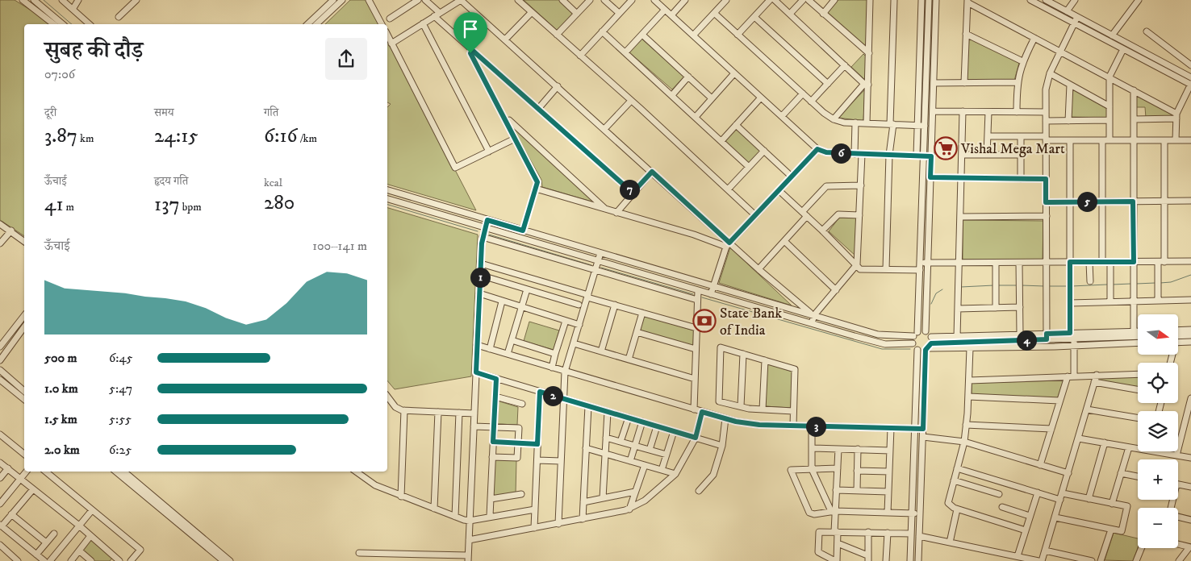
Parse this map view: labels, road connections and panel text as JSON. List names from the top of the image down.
{
  "places": {
    "supermarket": ["Vishal Mega Mart"],
    "bank": ["State Bank of India"]
  },
  "north": "right",
  "page": {
    "heading": ["सुबह की दौड़", "07:06"],
    "stats": [
      ["दूरी", "3.87 km"],
      ["समय", "24:15"],
      ["गति", "6:16 /km"],
      ["ऊँचाई", "41 m"],
      ["हृदय गति", "137 bpm"],
      ["kcal", "280"]
    ],
    "pins": [
      "6",
      "7",
      "5",
      "1",
      "4",
      "2",
      "3"
    ],
    "chart": ["ऊँचाई", "100–141 m"],
    "map_buttons": ["+", "−"],
    "list": [
      {
        "name": "500 m",
        "note": "6:45"
      },
      {
        "name": "1.0 km",
        "note": "5:47"
      },
      {
        "name": "1.5 km",
        "note": "5:55"
      },
      {
        "name": "2.0 km",
        "note": "6:25"
      }
    ]
  }
}
